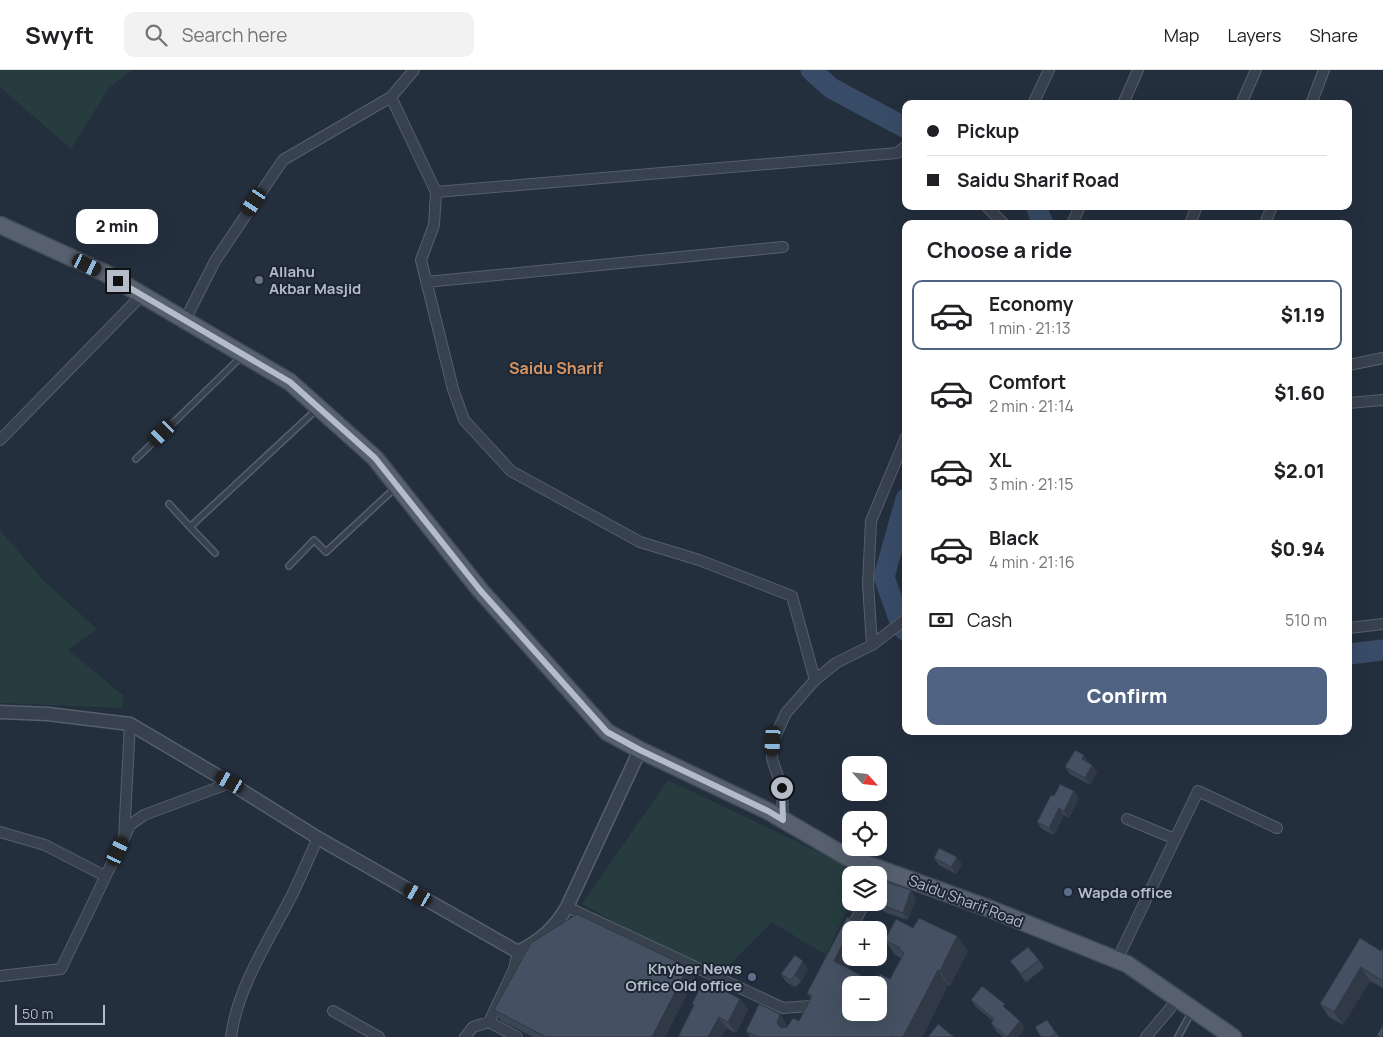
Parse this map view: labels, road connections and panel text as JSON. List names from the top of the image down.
{
  "streets": {
    "main road": ["Saidu Sharif Road"]
  },
  "districts": ["Saidu Sharif"],
  "places": ["Allahu Akbar Masjid", "Wapda office", "Khyber News Office Old office"],
  "scale_bar": "50 m",
  "north": "bottom right",
  "page": {
    "header": "Swyft",
    "search": "Search here",
    "nav": ["Map", "Layers", "Share"],
    "banner": ["Pickup", "Saidu Sharif Road"],
    "bubble": "2 min",
    "heading": "Choose a ride",
    "list": [
      {
        "name": "Economy",
        "note": "1 min · 21:13",
        "value": "$1.19"
      },
      {
        "name": "Comfort",
        "note": "2 min · 21:14",
        "value": "$1.60"
      },
      {
        "name": "XL",
        "note": "3 min · 21:15",
        "value": "$2.01"
      },
      {
        "name": "Black",
        "note": "4 min · 21:16",
        "value": "$0.94"
      }
    ],
    "pay": ["Cash", "510 m"],
    "buttons": "Confirm",
    "map_buttons": ["+", "−"],
    "scale": "50 m"
  }
}
